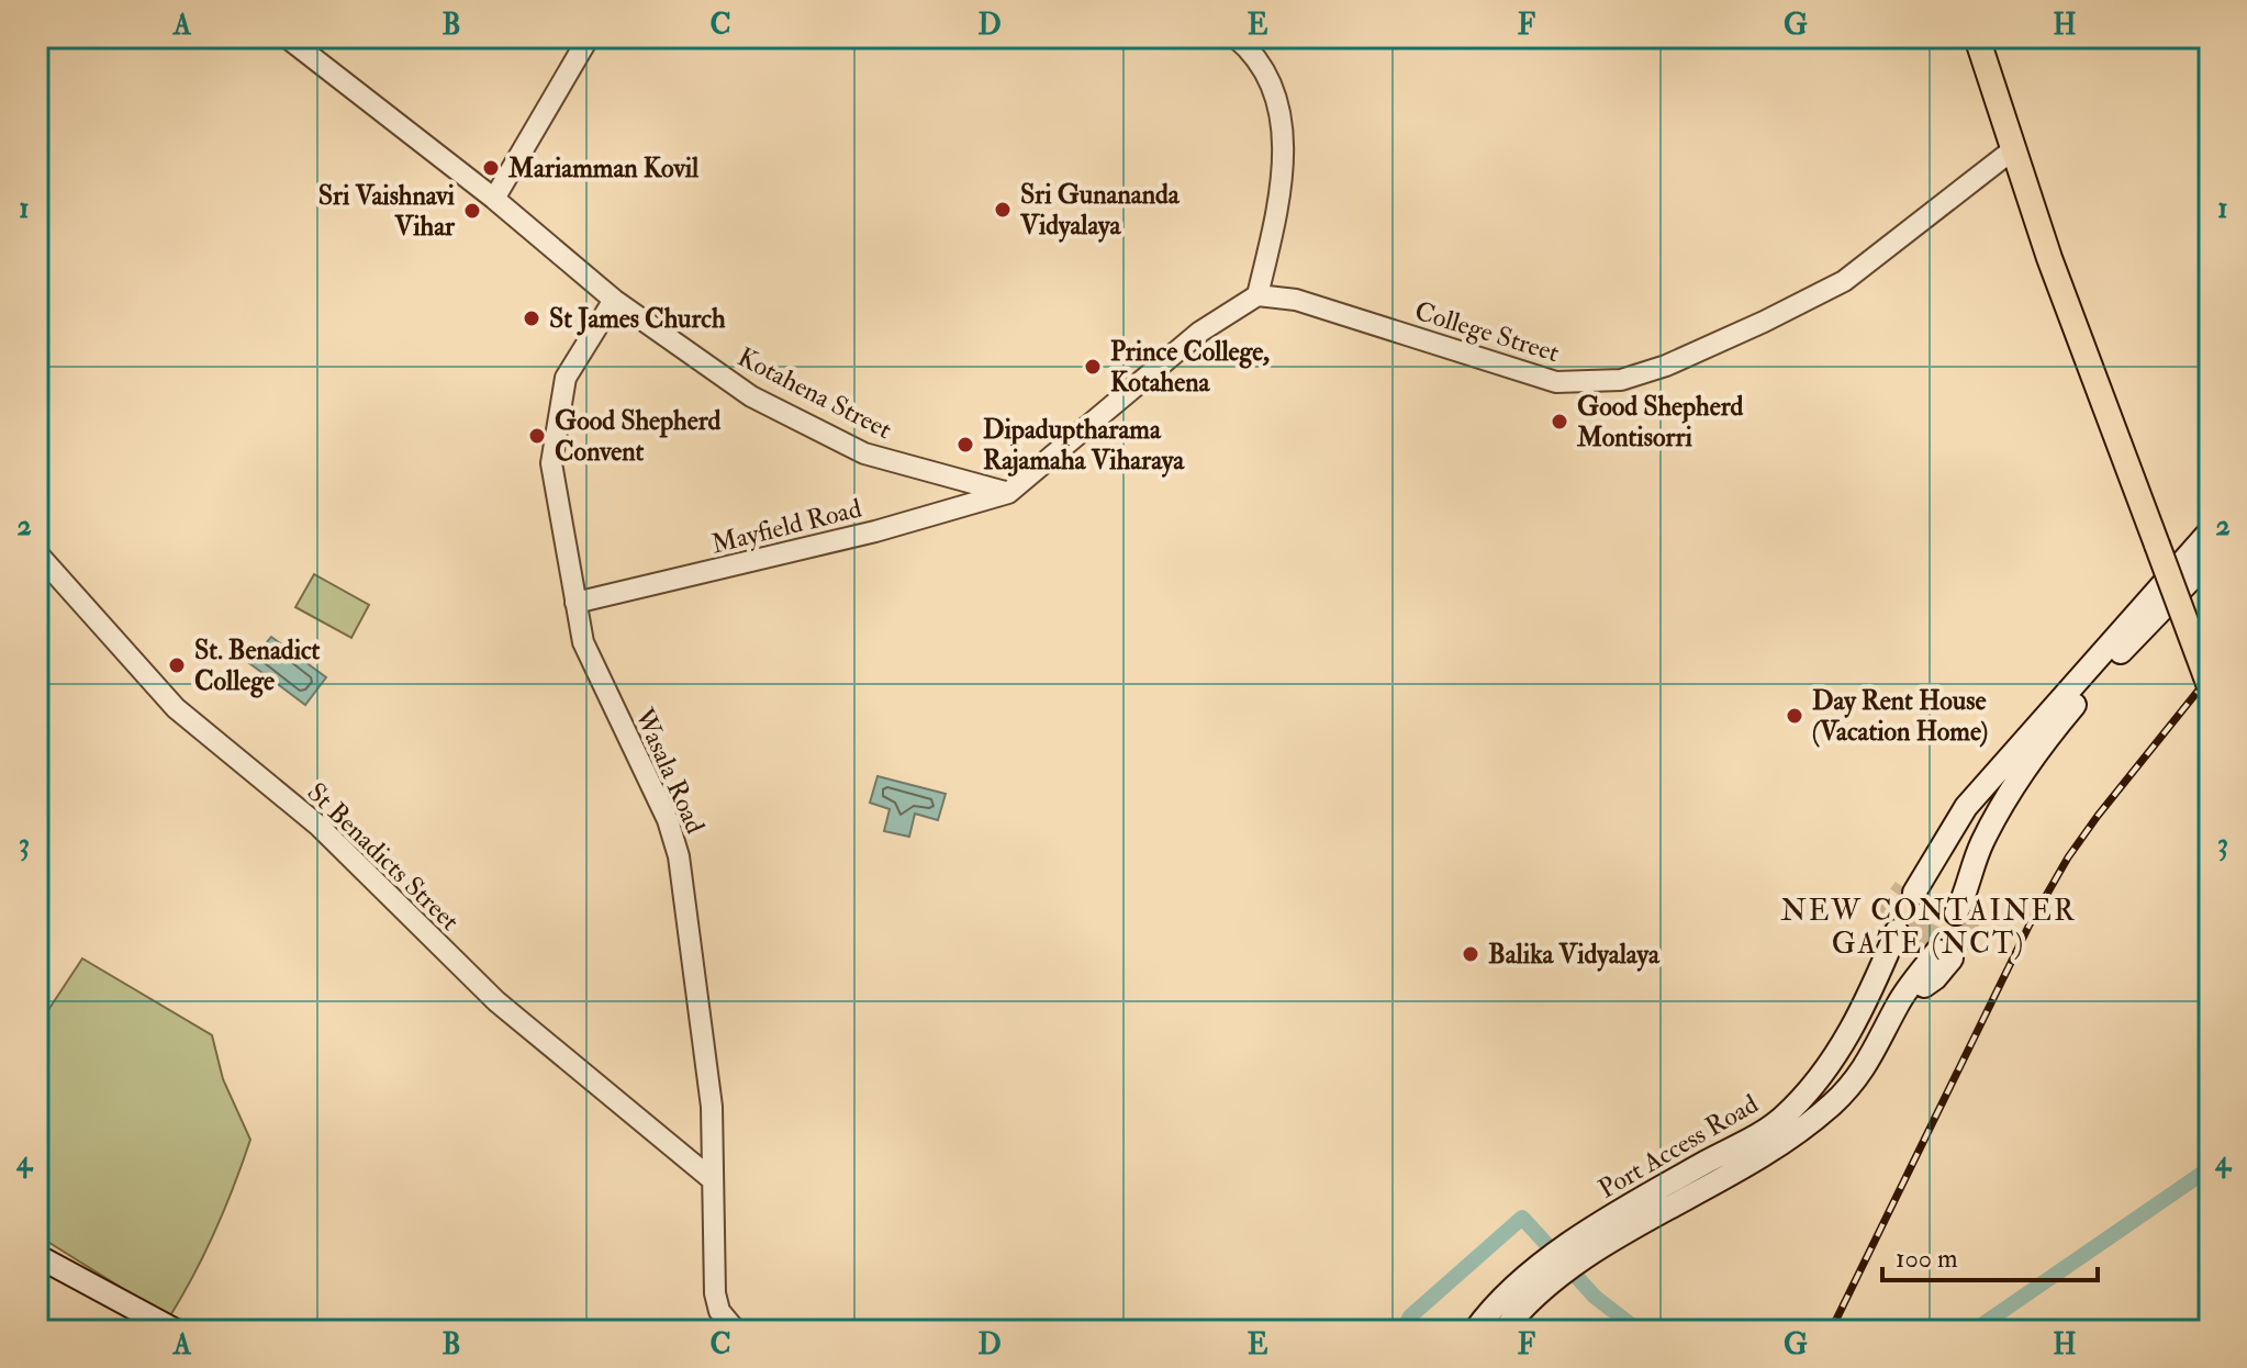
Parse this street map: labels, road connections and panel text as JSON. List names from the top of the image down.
{
  "streets": {
    "main road": ["Port Access Road"],
    "street": [
      "College Street",
      "Kotahena Street",
      "Mayfield Road",
      "Wasala Road",
      "St Benadicts Street"
    ]
  },
  "crossings": [
    ["Kotahena Street", "Mayfield Road"],
    ["Kotahena Street", "Wasala Road"],
    ["Mayfield Road", "Wasala Road"],
    ["Wasala Road", "St Benadicts Street"]
  ],
  "districts": ["NEW CONTAINER GATE (NCT)"],
  "places": [
    "Mariamman Kovil",
    "Sri Gunananda Vidyalaya",
    "Sri Vaishnavi Vihar",
    "St James Church",
    "Prince College, Kotahena",
    "Good Shepherd Montisorri",
    "Good Shepherd Convent",
    "Dipaduptharama Rajamaha Viharaya",
    "St. Benadict College",
    "Day Rent House (Vacation Home)",
    "Balika Vidyalaya"
  ],
  "scale_bar": "100 m",
  "grid": {
    "columns": [
      "A",
      "B",
      "C",
      "D",
      "E",
      "F",
      "G",
      "H"
    ],
    "rows": [
      "1",
      "2",
      "3",
      "4"
    ]
  }
}
